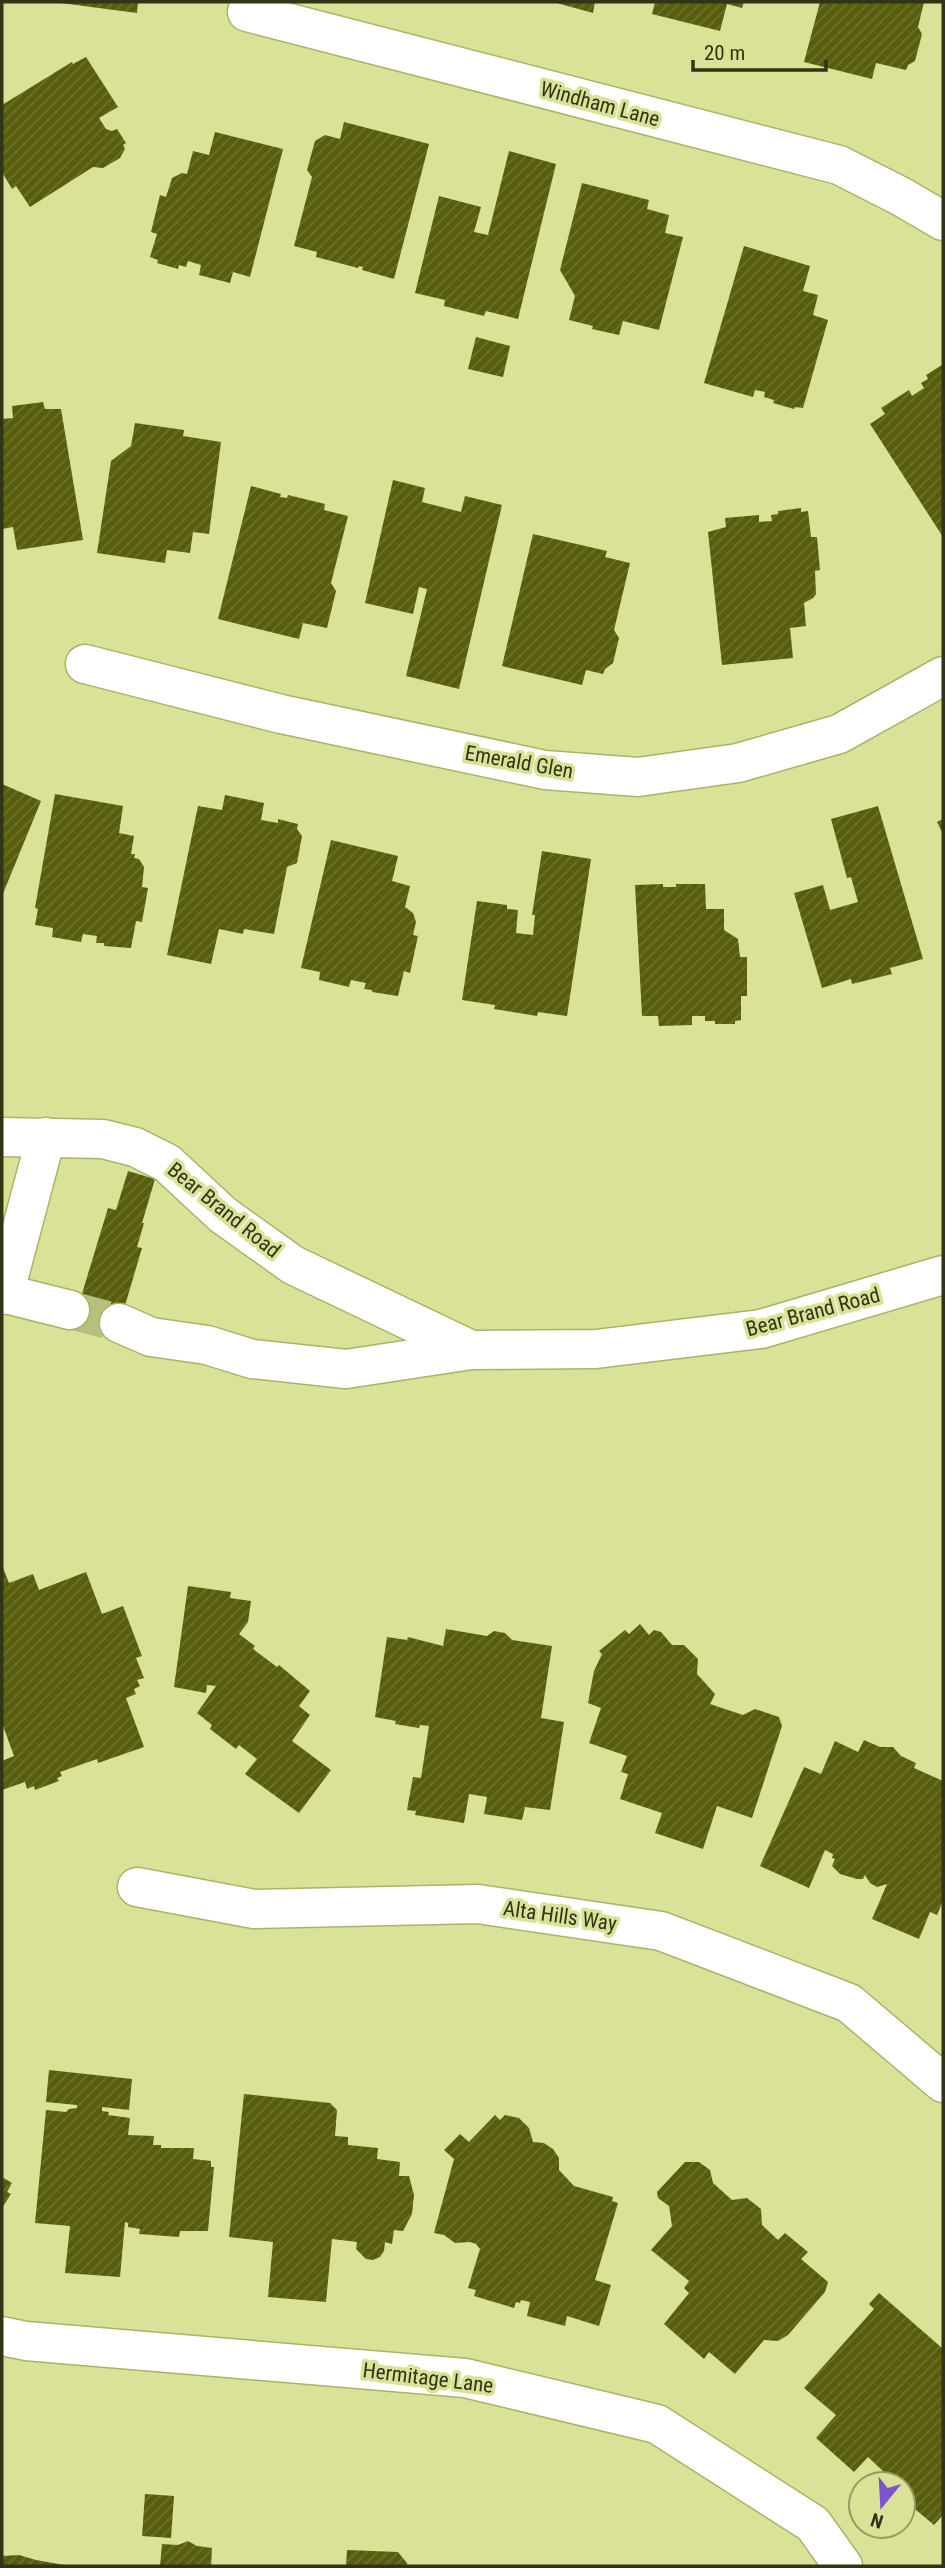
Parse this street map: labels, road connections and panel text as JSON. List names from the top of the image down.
{
  "streets": {
    "street": [
      "Windham Lane",
      "Emerald Glen",
      "Bear Brand Road",
      "Alta Hills Way",
      "Hermitage Lane"
    ]
  },
  "scale_bar": "20 m",
  "north": "bottom"
}
